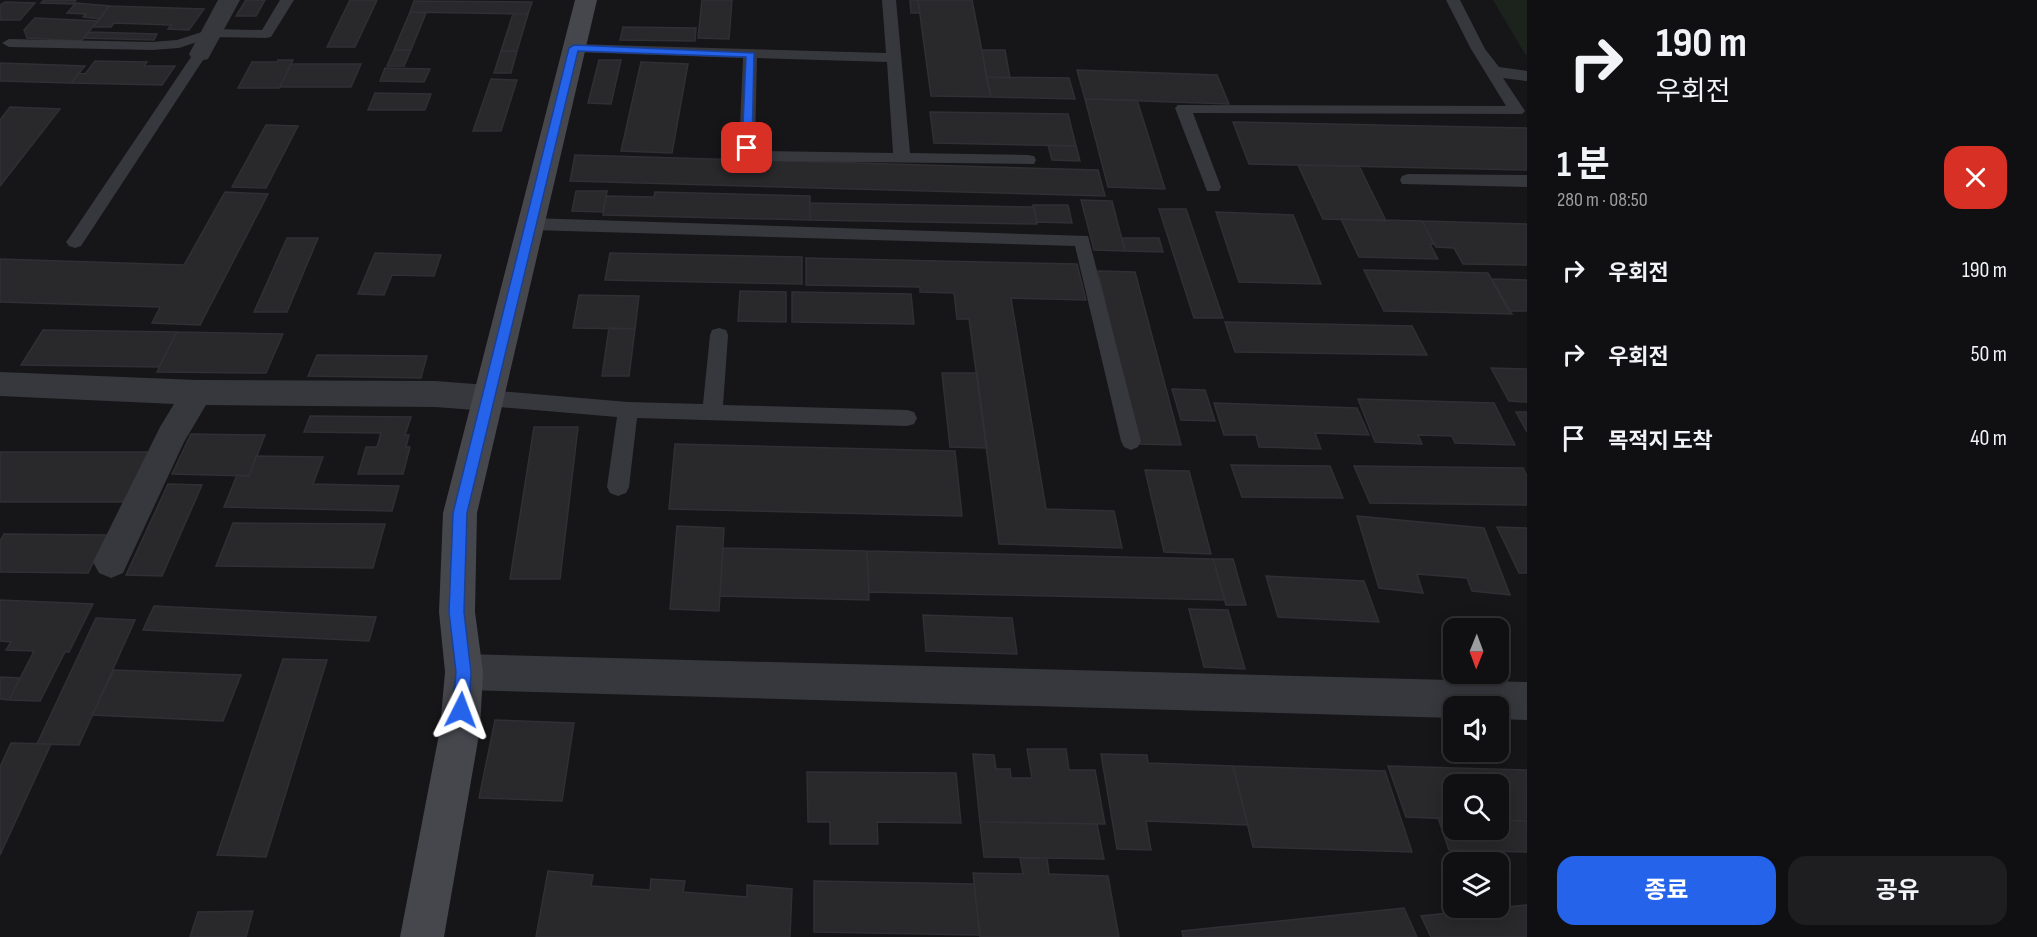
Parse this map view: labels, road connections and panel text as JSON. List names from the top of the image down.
{
  "north": "bottom",
  "page": {
    "turn": ["190 m", "우회전"],
    "heading": ["1 분", "280 m · 08:50"],
    "list": [
      {
        "name": "우회전",
        "value": "190 m"
      },
      {
        "name": "우회전",
        "value": "50 m"
      },
      {
        "name": "목적지 도착",
        "value": "40 m"
      }
    ],
    "buttons": ["종료", "공유"]
  }
}
